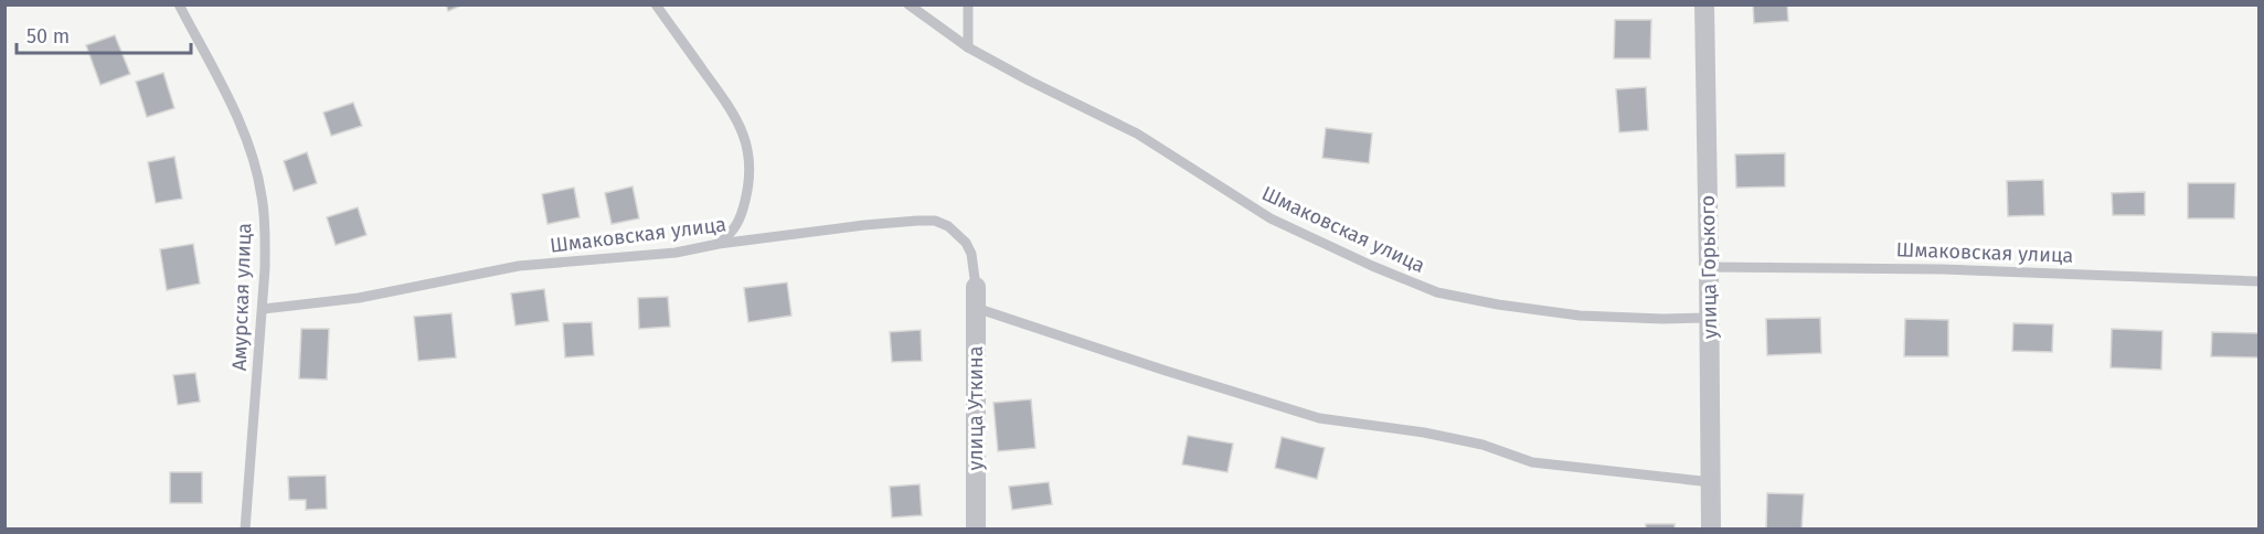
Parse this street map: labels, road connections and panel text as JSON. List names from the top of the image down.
{
  "streets": {
    "street": ["улица Горького", "улица Уткина"],
    "lane": ["Шмаковская улица", "Амурская улица"]
  },
  "crossings": [
    ["Шмаковская улица", "улица Горького"],
    ["Шмаковская улица", "Амурская улица"],
    ["Шмаковская улица", "улица Уткина"]
  ],
  "scale_bar": "50 m"
}
